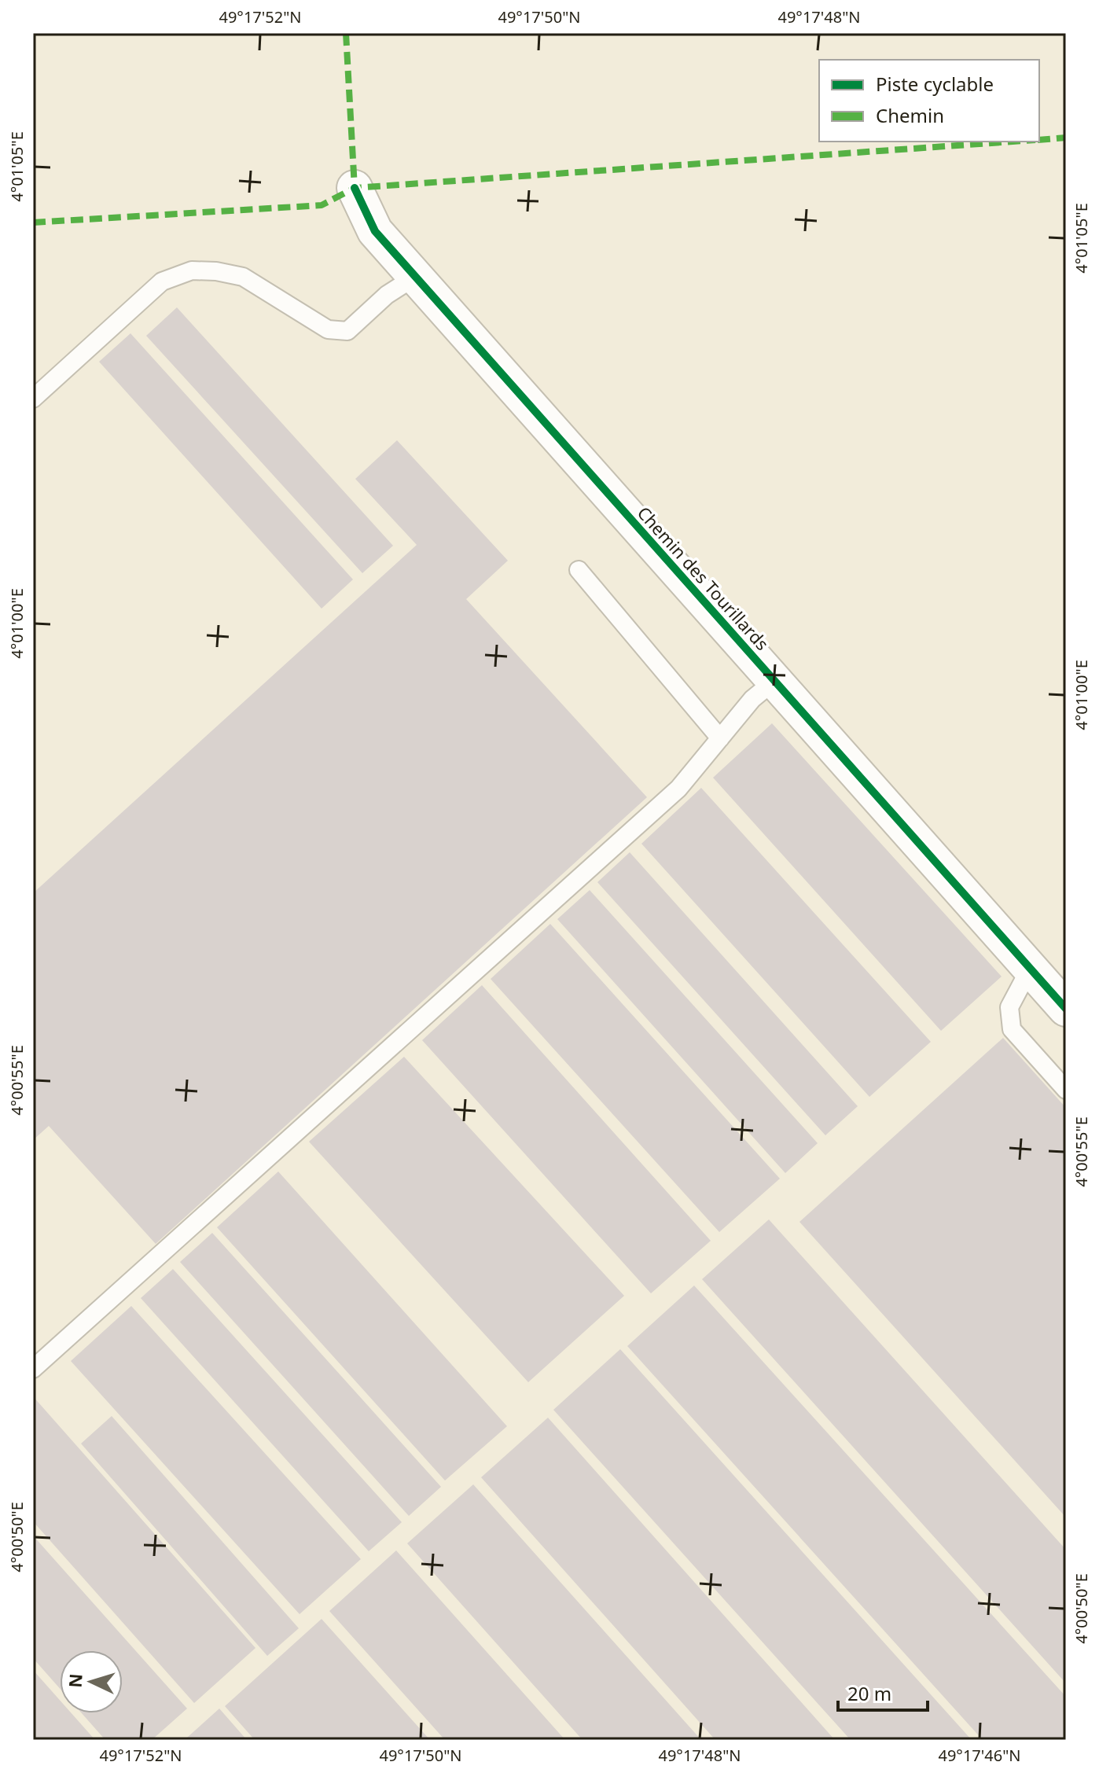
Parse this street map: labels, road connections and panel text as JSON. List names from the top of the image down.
{
  "streets": {
    "street": ["Chemin des Tourillards"]
  },
  "legend": ["Piste cyclable", "Chemin"],
  "scale_bar": "20 m",
  "north": "left",
  "coordinates": [
    "49°17'52\"N",
    "49°17'50\"N",
    "49°17'48\"N",
    "4°01'05\"E",
    "4°01'00\"E",
    "4°00'55\"E",
    "4°00'50\"E",
    "49°17'46\"N"
  ]
}
